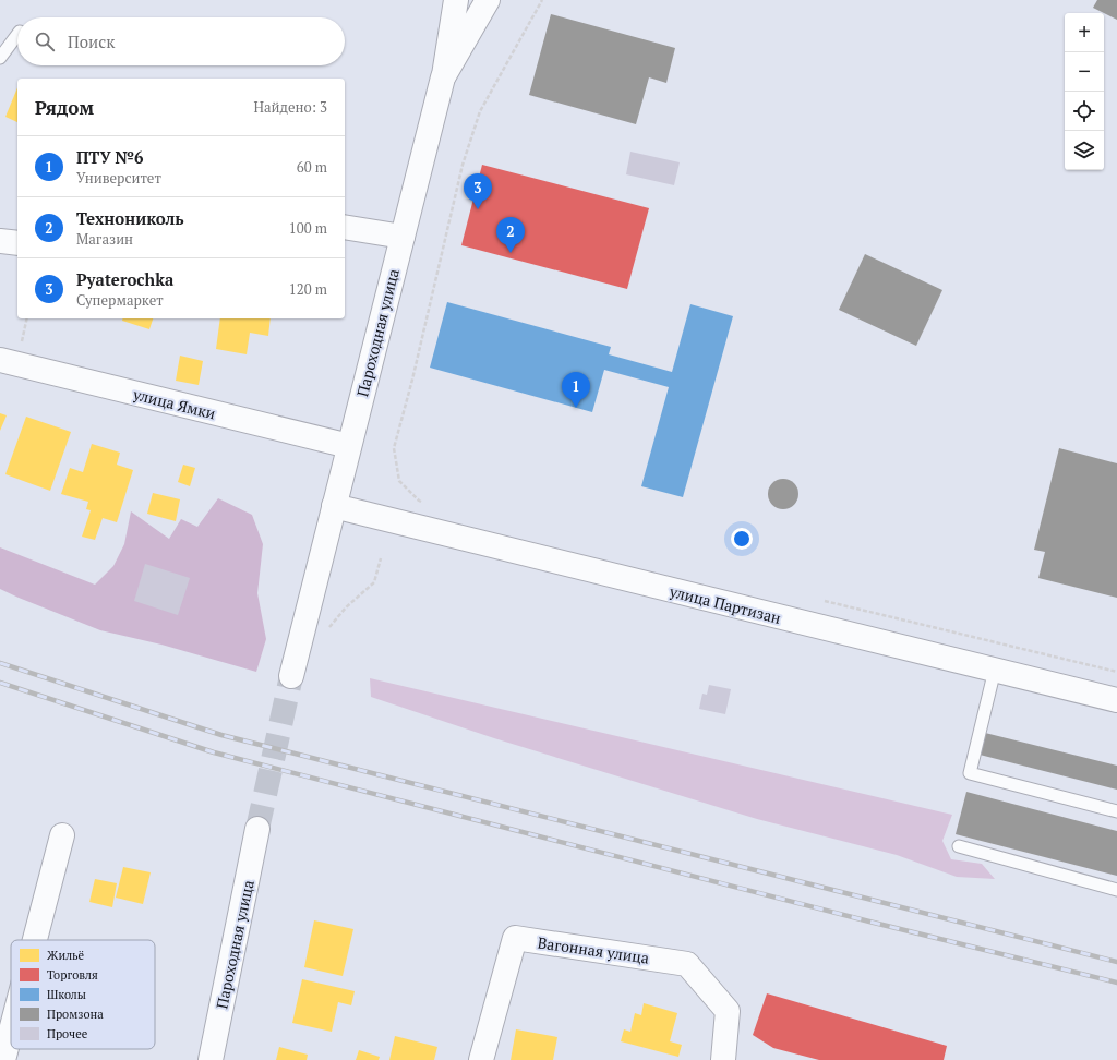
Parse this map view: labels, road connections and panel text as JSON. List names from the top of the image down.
{
  "streets": {
    "street": [
      "Пароходная улица",
      "улица Ямки",
      "улица Партизан",
      "Вагонная улица"
    ]
  },
  "crossings": [
    ["Пароходная улица", "улица Ямки"],
    ["Пароходная улица", "улица Партизан"]
  ],
  "legend": [
    "Жильё",
    "Торговля",
    "Школы",
    "Промзона",
    "Прочее"
  ],
  "page": {
    "map_buttons": ["+", "−"],
    "search": "Поиск",
    "heading": ["Рядом", "Найдено: 3"],
    "list": [
      {
        "mark": "1",
        "name": "ПТУ №6",
        "note": "Университет",
        "value": "60 m"
      },
      {
        "mark": "2",
        "name": "Технониколь",
        "note": "Магазин",
        "value": "100 m"
      },
      {
        "mark": "3",
        "name": "Pyaterochka",
        "note": "Супермаркет",
        "value": "120 m"
      }
    ],
    "pins": ["3", "2", "1"]
  }
}
